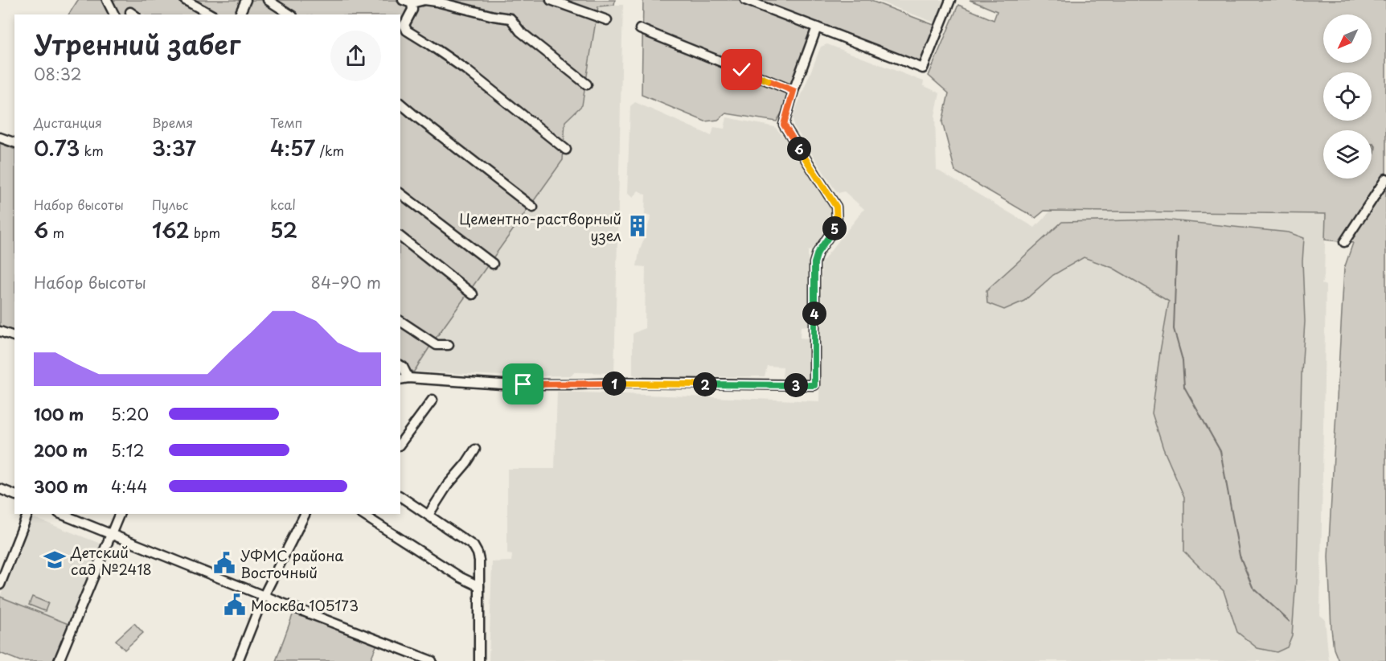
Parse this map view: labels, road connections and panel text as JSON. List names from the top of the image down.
{
  "places": {
    "building": ["Цементно-растворный узел"],
    "school or university": ["Детский сад №2418"],
    "public building": ["УФМС района Восточный", "Москва 105173"]
  },
  "north": "bottom left",
  "page": {
    "heading": ["Утренний забег", "08:32"],
    "stats": [
      ["Дистанция", "0.73 km"],
      ["Время", "3:37"],
      ["Темп", "4:57 /km"],
      ["Набор высоты", "6 m"],
      ["Пульс", "162 bpm"],
      ["kcal", "52"]
    ],
    "pins": [
      "6",
      "5",
      "4",
      "1",
      "2",
      "3"
    ],
    "chart": ["Набор высоты", "84–90 m"],
    "list": [
      {
        "name": "100 m",
        "note": "5:20"
      },
      {
        "name": "200 m",
        "note": "5:12"
      },
      {
        "name": "300 m",
        "note": "4:44"
      }
    ]
  }
}
